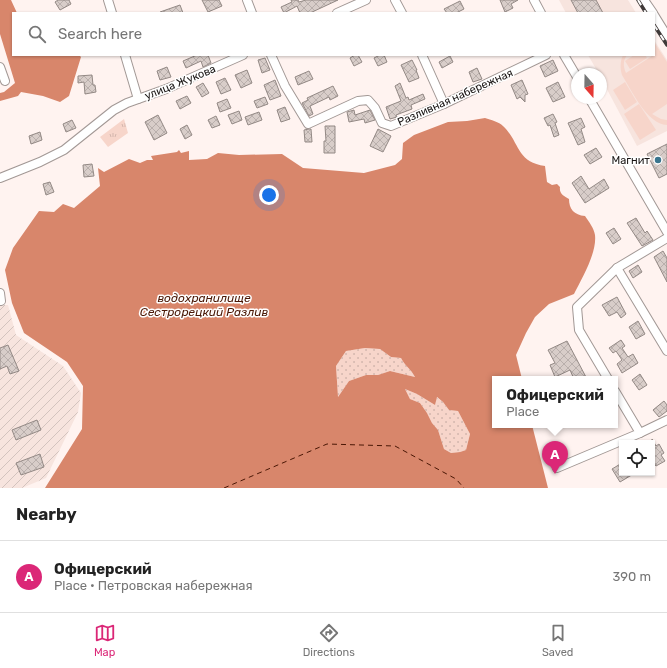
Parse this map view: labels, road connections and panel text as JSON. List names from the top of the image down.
{
  "streets": {
    "street": ["улица Жукова", "Разливная набережная"]
  },
  "water": ["водохранилище Сестрорецкий Разлив"],
  "places": ["Магнит"],
  "north": "bottom",
  "page": {
    "search": "Search here",
    "popup": ["Офицерский", "Place"],
    "pins": "A",
    "heading": "Nearby",
    "list": [
      {
        "mark": "A",
        "name": "Офицерский",
        "note": "Place · Петровская набережная",
        "value": "390 m"
      }
    ],
    "nav": ["Map", "Directions", "Saved"]
  }
}
